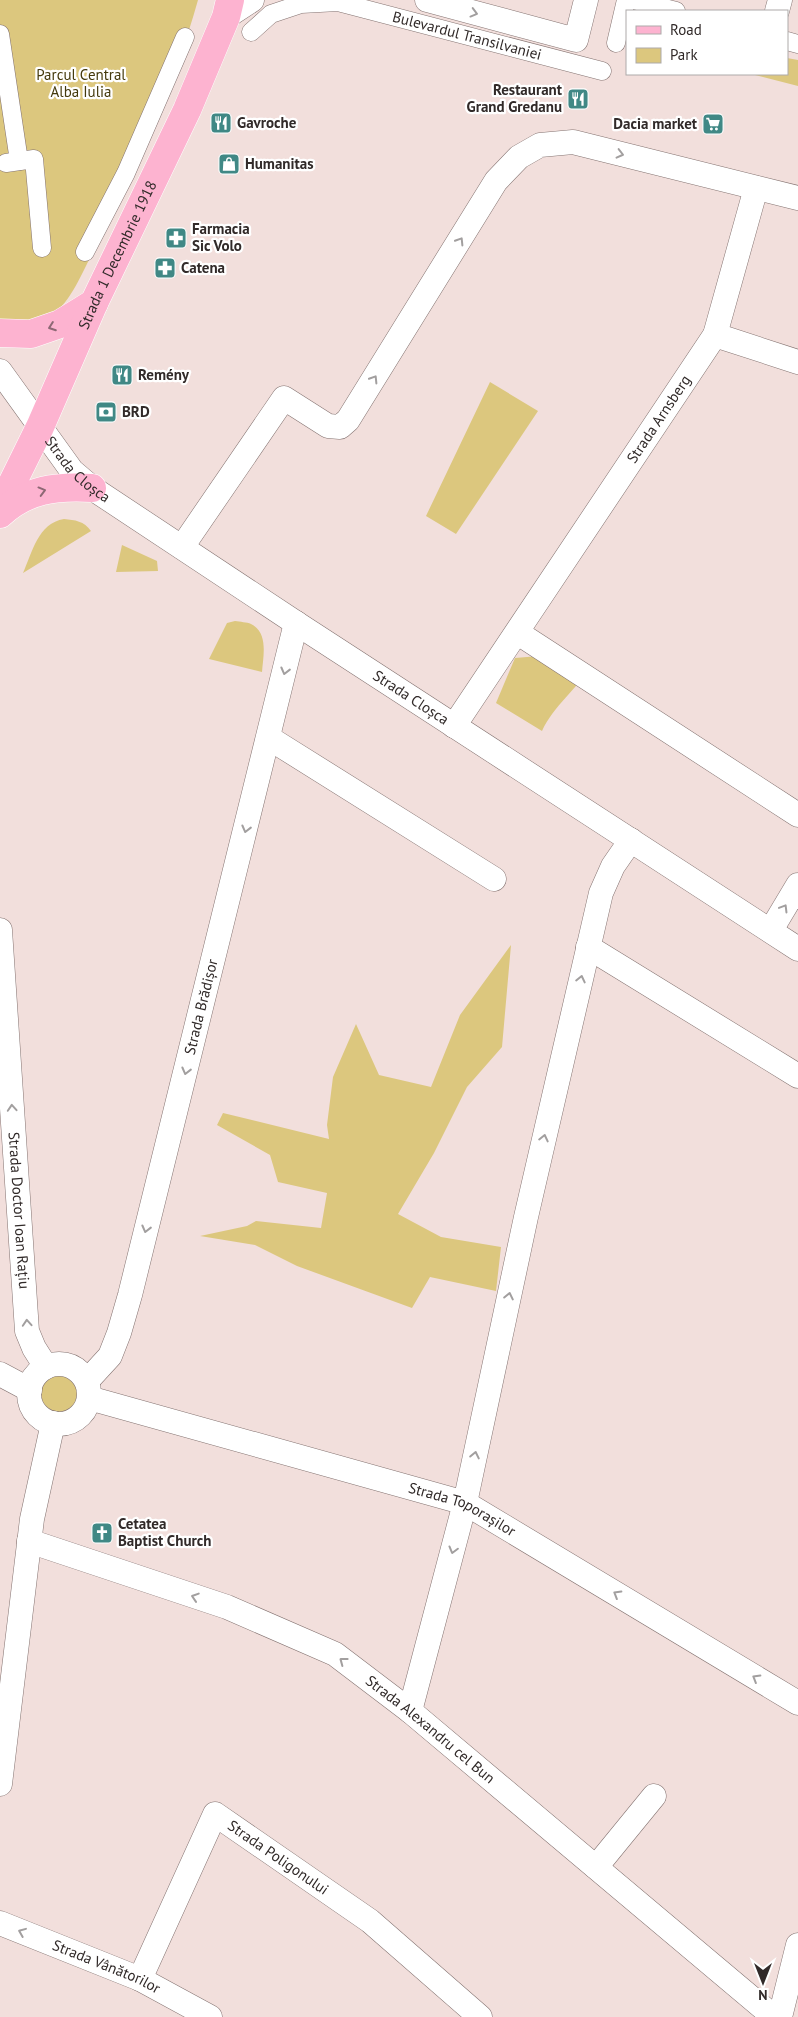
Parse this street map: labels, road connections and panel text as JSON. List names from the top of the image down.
{
  "streets": {
    "main road": ["Strada 1 Decembrie 1918"],
    "street": [
      "Bulevardul Transilvaniei",
      "Strada Arnsberg",
      "Strada Cloșca",
      "Strada Brădișor",
      "Strada Doctor Ioan Rațiu",
      "Strada Toporașilor",
      "Strada Alexandru cel Bun",
      "Strada Poligonului",
      "Strada Vânătorilor"
    ]
  },
  "crossings": [
    ["Strada 1 Decembrie 1918", "Strada Cloșca"],
    ["Strada Arnsberg", "Strada Cloșca"],
    ["Strada Cloșca", "Strada Brădișor"],
    ["Strada Brădișor", "Strada Doctor Ioan Rațiu"],
    ["Strada Brădișor", "Strada Toporașilor"],
    ["Strada Doctor Ioan Rațiu", "Strada Toporașilor"],
    ["Strada Poligonului", "Strada Vânătorilor"]
  ],
  "one_way": [
    "Strada Brădișor",
    "Strada Doctor Ioan Rațiu",
    "Strada Toporașilor",
    "Strada Alexandru cel Bun",
    "Strada Vânătorilor"
  ],
  "parks": ["Parcul Central Alba Iulia"],
  "places": {
    "restaurant": ["Restaurant Grand Gredanu", "Gavroche", "Remény"],
    "supermarket": ["Dacia market"],
    "shop": ["Humanitas"],
    "pharmacy": ["Farmacia Sic Volo", "Catena"],
    "bank": ["BRD"],
    "church": ["Cetatea Baptist Church"]
  },
  "legend": ["Road", "Park"],
  "north": "bottom"
}
